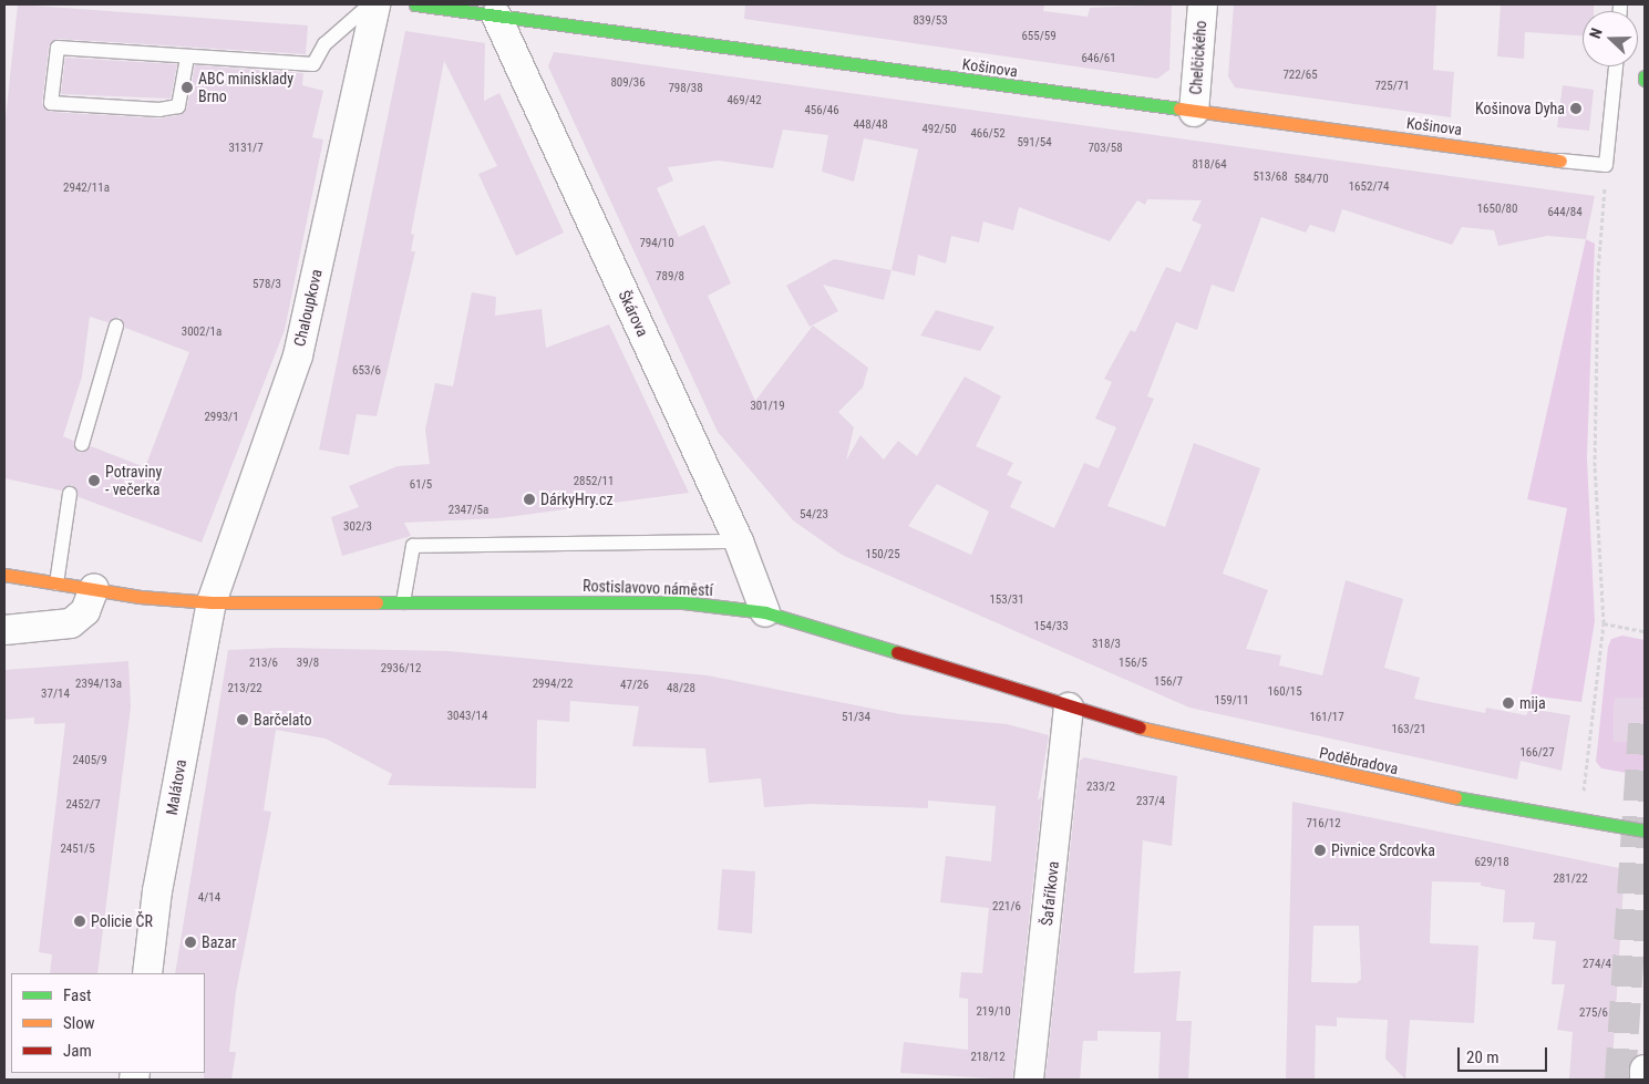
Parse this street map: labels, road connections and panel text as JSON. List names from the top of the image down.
{
  "streets": {
    "street": [
      "Chelčického",
      "Košinova",
      "Chaloupkova",
      "Škárova",
      "Rostislavovo náměstí",
      "Poděbradova",
      "Malátova",
      "Šafaříkova"
    ]
  },
  "crossings": [
    ["Chelčického", "Košinova"],
    ["Košinova", "Škárova"],
    ["Chaloupkova", "Rostislavovo náměstí"],
    ["Chaloupkova", "Malátova"],
    ["Škárova", "Rostislavovo náměstí"],
    ["Rostislavovo náměstí", "Poděbradova"],
    ["Rostislavovo náměstí", "Malátova"],
    ["Rostislavovo náměstí", "Šafaříkova"],
    ["Poděbradova", "Šafaříkova"]
  ],
  "places": [
    "ABC minisklady Brno",
    "Košinova Dyha",
    "Potraviny - večerka",
    "DárkyHry.cz",
    "mija",
    "Barčelato",
    "Pivnice Srdcovka",
    "Policie ČR",
    "Bazar"
  ],
  "house_numbers": [
    "839/53",
    "655/59",
    "646/61",
    "722/65",
    "809/36",
    "725/71",
    "798/38",
    "469/42",
    "456/46",
    "448/48",
    "492/50",
    "466/52",
    "591/54",
    "3131/7",
    "703/58",
    "818/64",
    "513/68",
    "584/70",
    "1652/74",
    "2942/11a",
    "1650/80",
    "644/84",
    "794/10",
    "789/8",
    "578/3",
    "3002/1a",
    "653/6",
    "301/19",
    "2993/1",
    "2852/11",
    "61/5",
    "2347/5a",
    "54/23",
    "302/3",
    "150/25",
    "153/31",
    "154/33",
    "318/3",
    "213/6",
    "39/8",
    "156/5",
    "2936/12",
    "156/7",
    "2394/13a",
    "2994/22",
    "47/26",
    "213/22",
    "48/28",
    "160/15",
    "37/14",
    "159/11",
    "3043/14",
    "51/34",
    "161/17",
    "163/21",
    "166/27",
    "2405/9",
    "233/2",
    "237/4",
    "2452/7",
    "716/12",
    "2451/5",
    "629/18",
    "281/22",
    "4/14",
    "221/6",
    "274/4",
    "219/10",
    "275/6",
    "218/12"
  ],
  "legend": ["Fast", "Slow", "Jam"],
  "scale_bar": "20 m",
  "north": "left"
}
